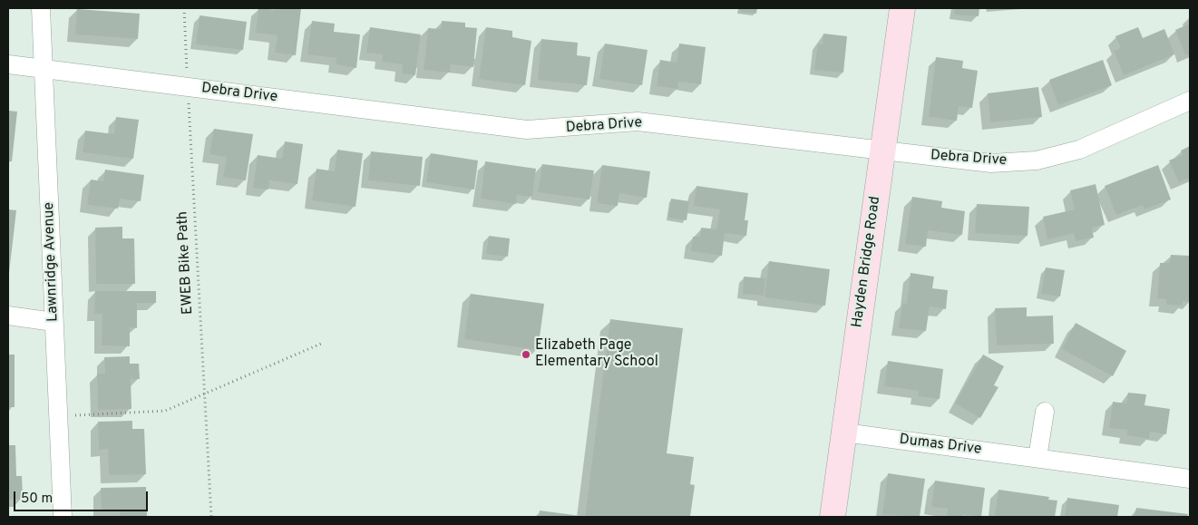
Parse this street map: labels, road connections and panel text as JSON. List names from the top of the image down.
{
  "streets": {
    "street": [
      "Debra Drive",
      "Lawnridge Avenue",
      "Hayden Bridge Road",
      "Dumas Drive"
    ],
    "path": ["EWEB Bike Path"]
  },
  "crossings": [
    ["Debra Drive", "Lawnridge Avenue"],
    ["Debra Drive", "Hayden Bridge Road"],
    ["Debra Drive", "EWEB Bike Path"],
    ["Hayden Bridge Road", "Dumas Drive"]
  ],
  "places": ["Elizabeth Page Elementary School"],
  "scale_bar": "50 m"
}
